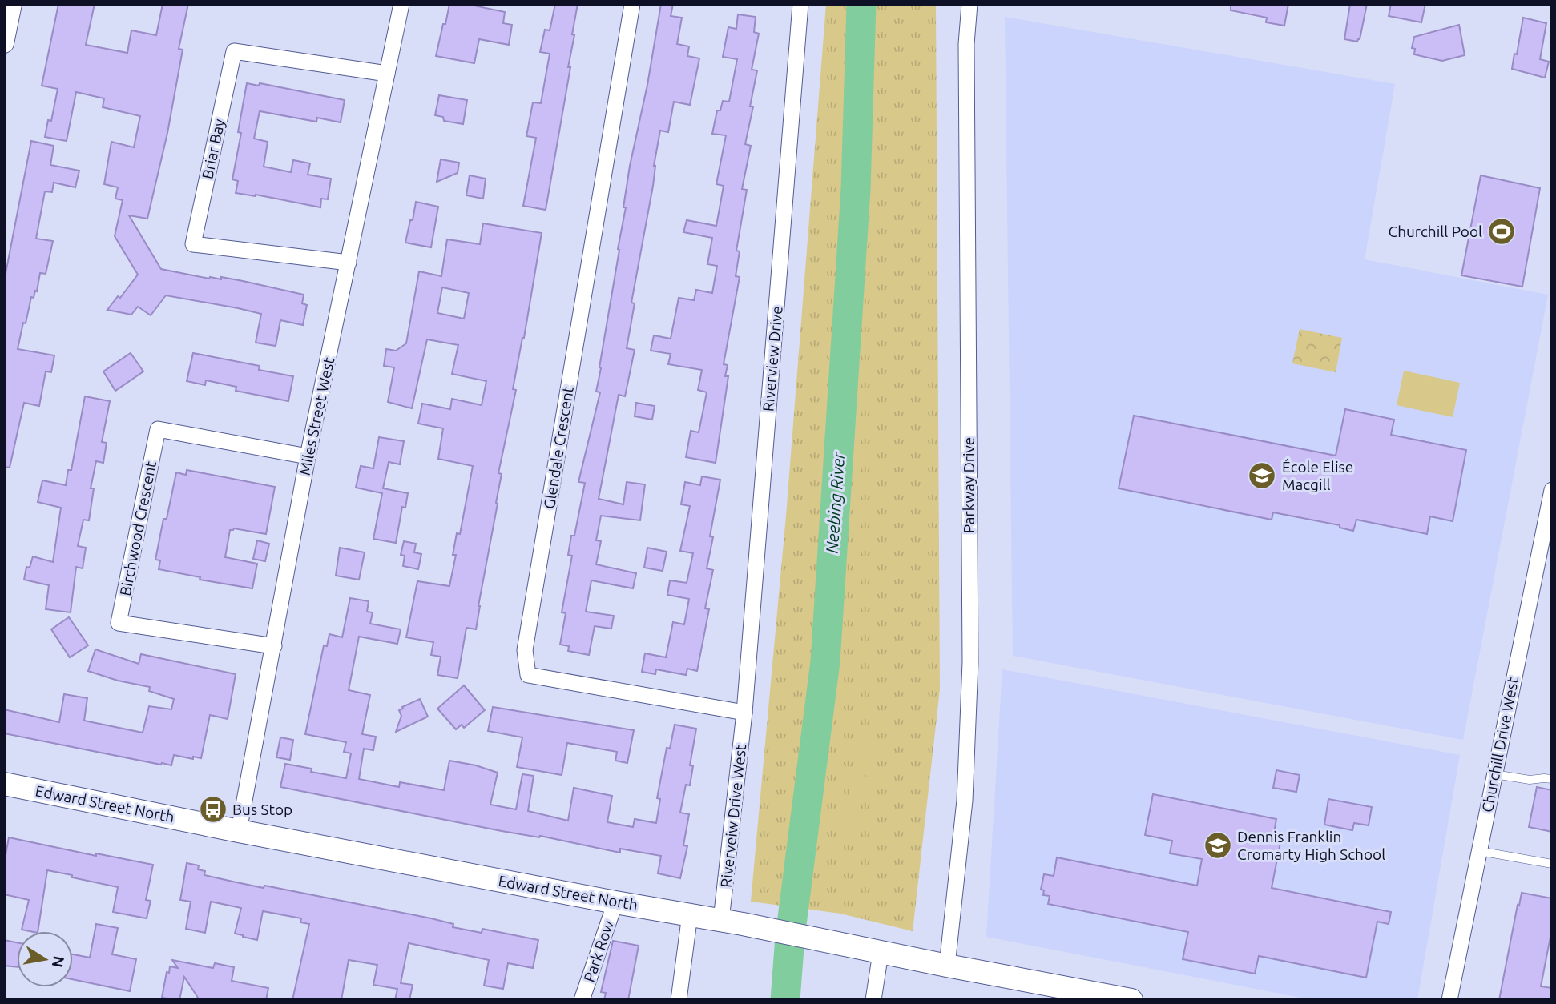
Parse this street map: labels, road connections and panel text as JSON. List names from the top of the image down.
{
  "streets": {
    "main road": ["Edward Street North"],
    "street": [
      "Briar Bay",
      "Riverview Drive",
      "Miles Street West",
      "Glendale Crescent",
      "Parkway Drive",
      "Birchwood Crescent",
      "Churchill Drive West",
      "Riverveiw Drive West",
      "Park Row"
    ]
  },
  "crossings": [
    ["Briar Bay", "Miles Street West"],
    ["Riverview Drive", "Glendale Crescent"],
    ["Riverview Drive", "Riverveiw Drive West"],
    ["Miles Street West", "Birchwood Crescent"],
    ["Miles Street West", "Edward Street North"],
    ["Glendale Crescent", "Riverveiw Drive West"],
    ["Parkway Drive", "Edward Street North"],
    ["Edward Street North", "Riverveiw Drive West"],
    ["Edward Street North", "Park Row"]
  ],
  "water": ["Neebing River"],
  "places": {
    "sports": ["Churchill Pool"],
    "school or university": ["École Elise Macgill", "Dennis Franklin Cromarty High School"],
    "bus stop": ["Bus Stop"]
  },
  "north": "right"
}
